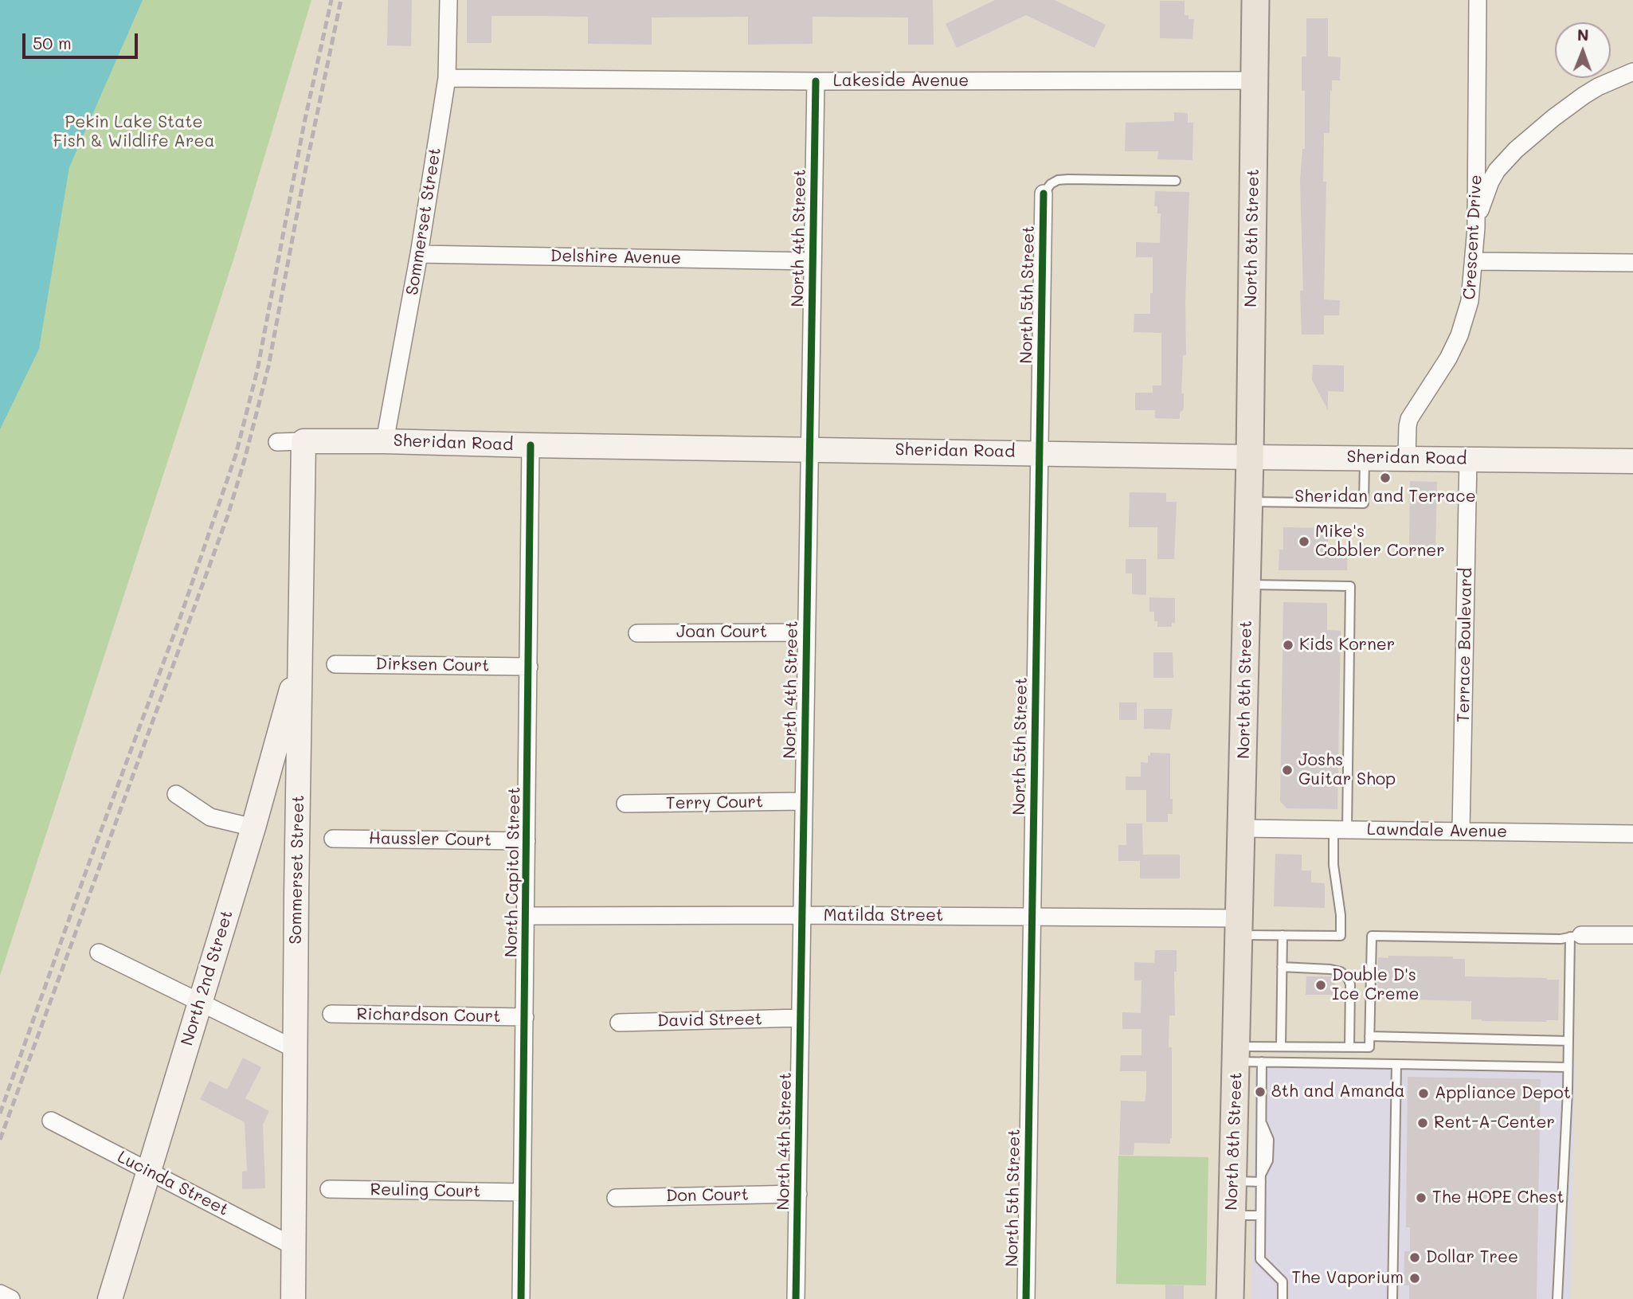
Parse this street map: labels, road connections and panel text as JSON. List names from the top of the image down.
{
  "streets": {
    "main road": [
      "Sommerset Street",
      "North 8th Street",
      "Sheridan Road",
      "North 2nd Street"
    ],
    "street": [
      "Lakeside Avenue",
      "Crescent Drive",
      "North 4th Street",
      "Delshire Avenue",
      "North 5th Street",
      "Joan Court",
      "Terrace Boulevard",
      "Dirksen Court",
      "Terry Court",
      "Lawndale Avenue",
      "Haussler Court",
      "North Capitol Street",
      "Matilda Street",
      "Richardson Court",
      "David Street",
      "Lucinda Street",
      "Reuling Court",
      "Don Court"
    ]
  },
  "crossings": [
    ["Lakeside Avenue", "Sommerset Street"],
    ["Lakeside Avenue", "North 4th Street"],
    ["Lakeside Avenue", "North 8th Street"],
    ["Sommerset Street", "Delshire Avenue"],
    ["Sommerset Street", "Sheridan Road"],
    ["Sommerset Street", "North 2nd Street"],
    ["Sommerset Street", "Lucinda Street"],
    ["Crescent Drive", "Sheridan Road"],
    ["North 4th Street", "Delshire Avenue"],
    ["North 4th Street", "Sheridan Road"],
    ["North 4th Street", "Joan Court"],
    ["North 4th Street", "Terry Court"],
    ["North 4th Street", "Matilda Street"],
    ["North 4th Street", "David Street"],
    ["North 4th Street", "Don Court"],
    ["North 8th Street", "Sheridan Road"],
    ["North 8th Street", "Lawndale Avenue"],
    ["North 8th Street", "Matilda Street"],
    ["North 5th Street", "Sheridan Road"],
    ["North 5th Street", "Matilda Street"],
    ["Sheridan Road", "Terrace Boulevard"],
    ["Sheridan Road", "North Capitol Street"],
    ["Terrace Boulevard", "Lawndale Avenue"],
    ["Dirksen Court", "North Capitol Street"],
    ["Haussler Court", "North Capitol Street"],
    ["North Capitol Street", "Matilda Street"],
    ["North Capitol Street", "Richardson Court"],
    ["North Capitol Street", "Reuling Court"],
    ["North 2nd Street", "Lucinda Street"]
  ],
  "parks": ["Pekin Lake State Fish & Wildlife Area"],
  "places": [
    "Sheridan and Terrace",
    "Mike's Cobbler Corner",
    "Kids Korner",
    "Joshs Guitar Shop",
    "Double D's Ice Creme",
    "8th and Amanda",
    "Appliance Depot",
    "Rent-A-Center",
    "The HOPE Chest",
    "Dollar Tree",
    "The Vaporium"
  ],
  "scale_bar": "50 m",
  "north": "top"
}
